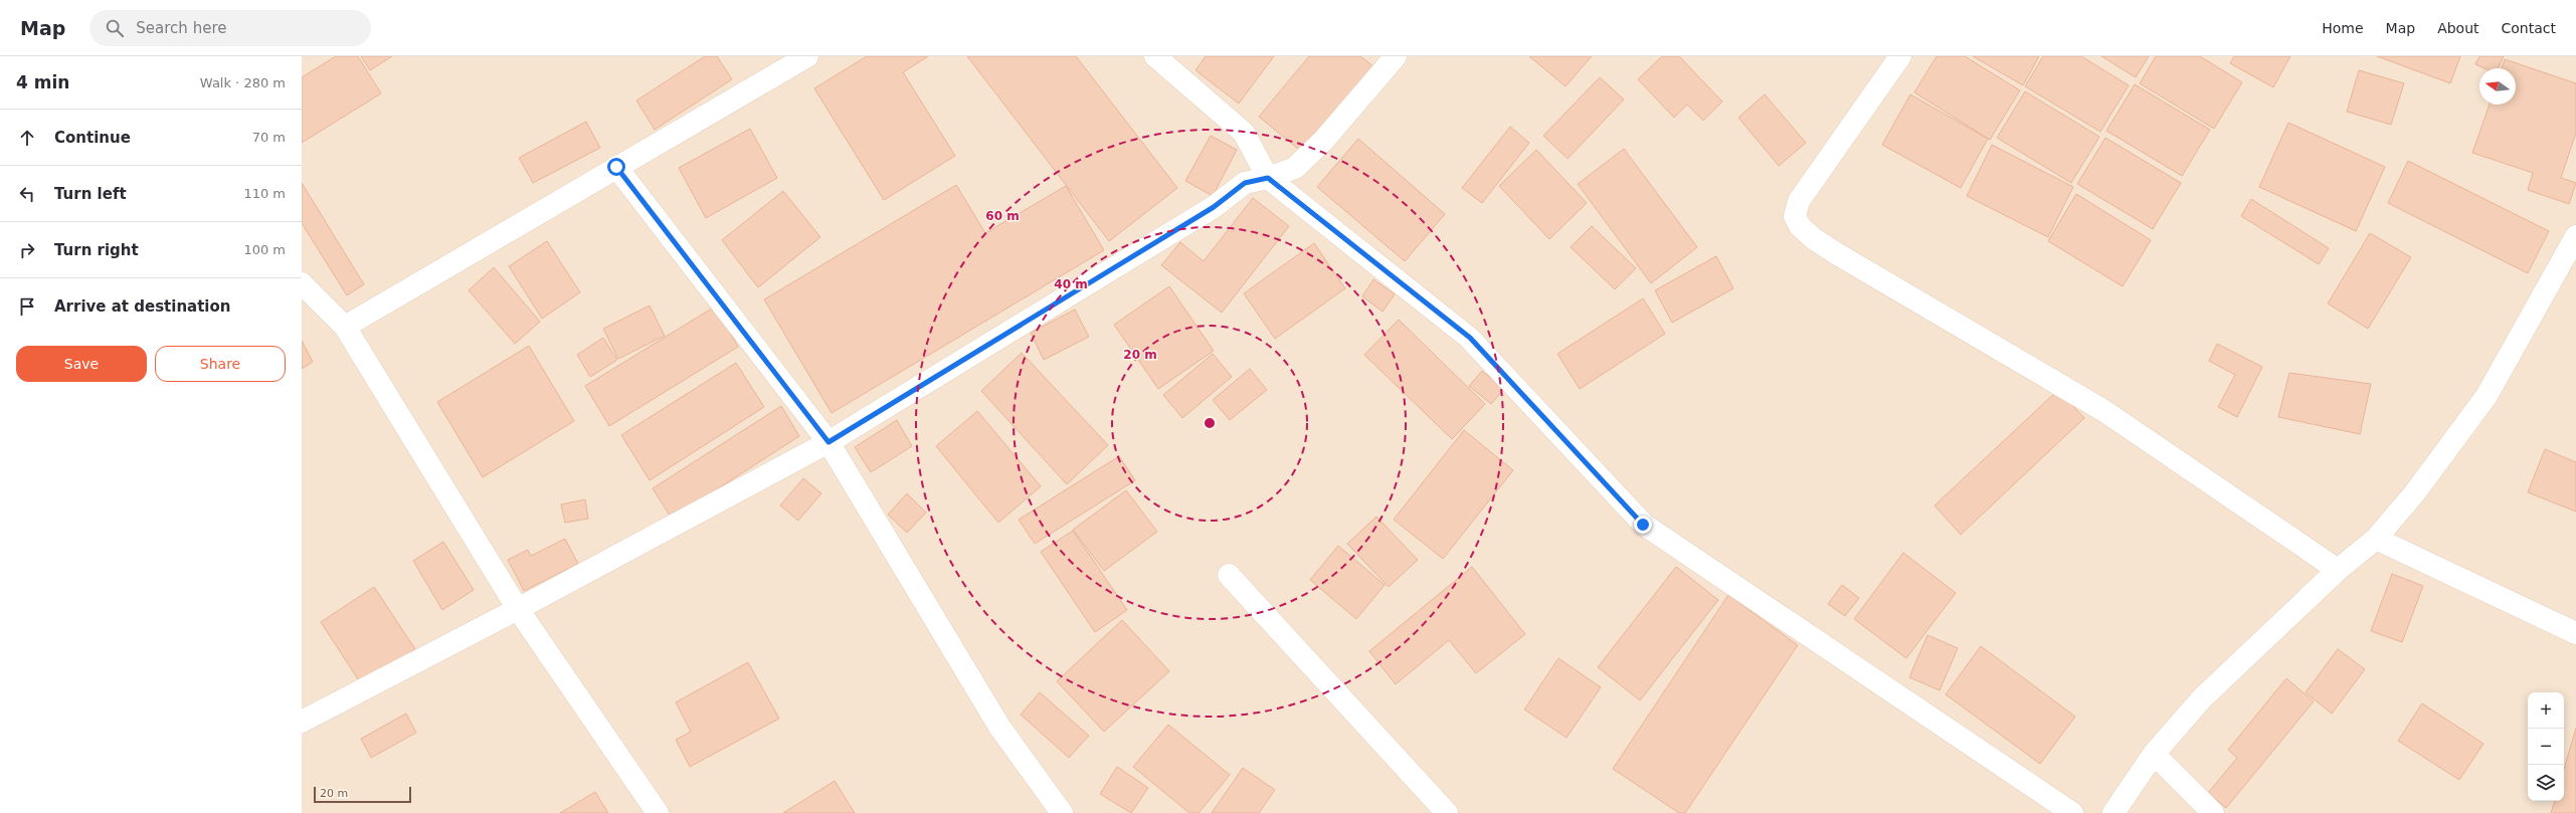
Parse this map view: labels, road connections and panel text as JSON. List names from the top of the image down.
{
  "scale_bar": "20 m",
  "north": "left",
  "page": {
    "header": "Map",
    "search": "Search here",
    "nav": [
      "Home",
      "Map",
      "About",
      "Contact"
    ],
    "heading": ["4 min", "Walk · 280 m"],
    "list": [
      ["Continue", "70 m"],
      ["Turn left", "110 m"],
      ["Turn right", "100 m"],
      "Arrive at destination"
    ],
    "buttons": ["Save", "Share"],
    "map_buttons": ["+", "−"],
    "scale": "20 m"
  },
  "rings": ["60 m", "40 m", "20 m"]
}
